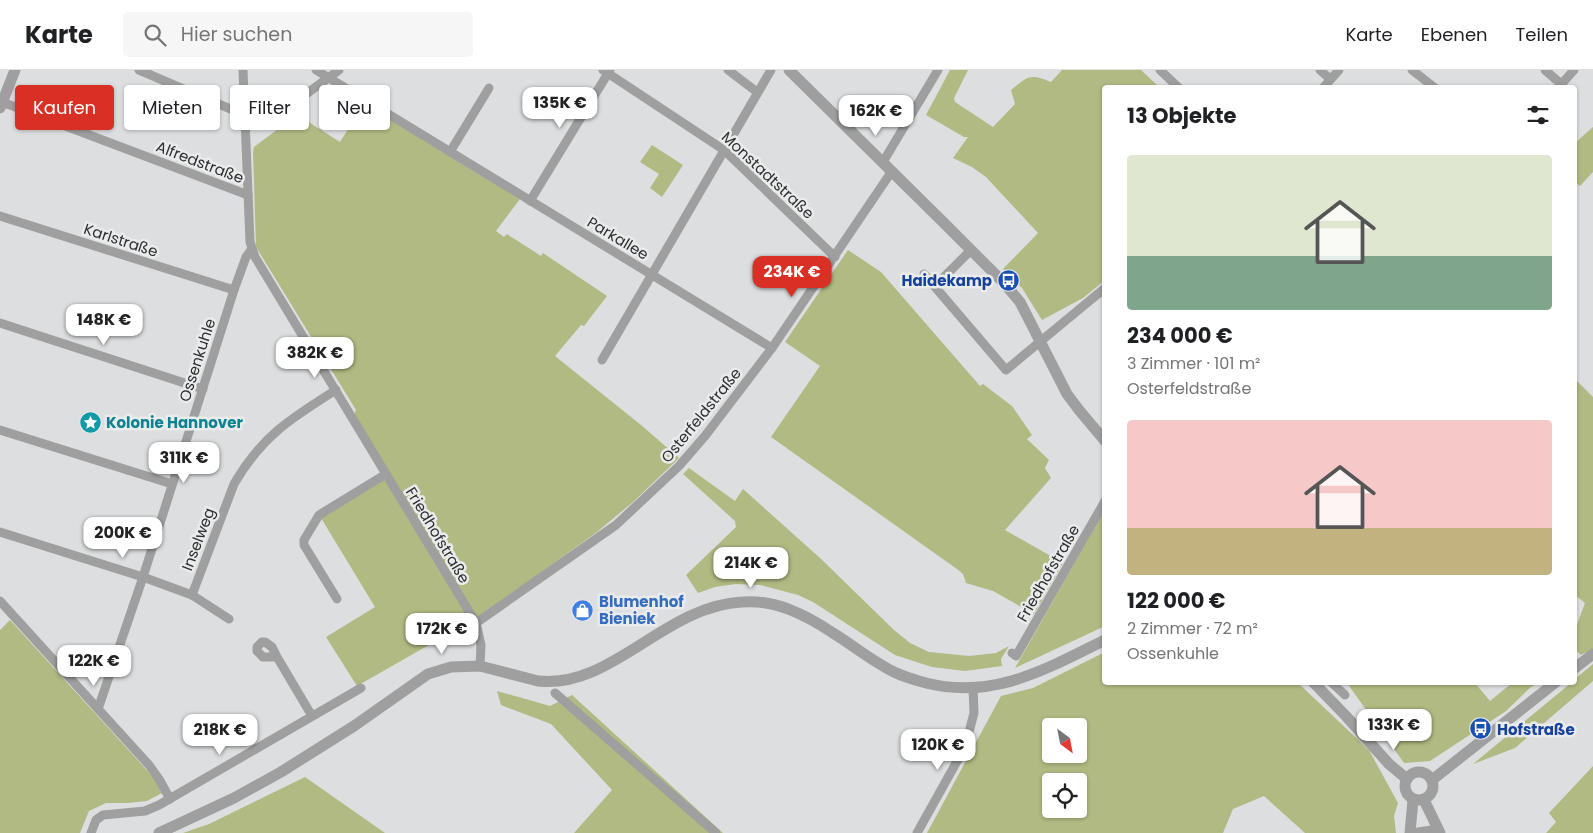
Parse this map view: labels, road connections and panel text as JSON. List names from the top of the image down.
{
  "streets": {
    "street": [
      "Alfredstraße",
      "Monstadtstraße",
      "Parkallee",
      "Karlstraße",
      "Ossenkuhle",
      "Osterfeldstraße",
      "Friedhofstraße",
      "Inselweg"
    ]
  },
  "crossings": [
    ["Alfredstraße", "Friedhofstraße"],
    ["Monstadtstraße", "Osterfeldstraße"],
    ["Parkallee", "Osterfeldstraße"],
    ["Karlstraße", "Ossenkuhle"],
    ["Ossenkuhle", "Friedhofstraße"],
    ["Osterfeldstraße", "Friedhofstraße"],
    ["Friedhofstraße", "Inselweg"]
  ],
  "places": {
    "bus stop": ["Haidekamp", "Hofstraße"],
    "place": ["Kolonie Hannover"],
    "shop": ["Blumenhof Bieniek"]
  },
  "north": "bottom right",
  "page": {
    "header": "Karte",
    "search": "Hier suchen",
    "nav": ["Karte", "Ebenen", "Teilen"],
    "chip": [
      "Kaufen",
      "Mieten",
      "Filter",
      "Neu"
    ],
    "heading": "13 Objekte",
    "price": [
      "135K €",
      "162K €",
      "234K €",
      "148K €",
      "382K €",
      "311K €",
      "200K €",
      "214K €",
      "172K €",
      "122K €",
      "133K €",
      "218K €",
      "120K €"
    ],
    "list": [
      {
        "name": "234 000 €",
        "note": "3 Zimmer · 101 m² · Osterfeldstraße"
      },
      {
        "name": "122 000 €",
        "note": "2 Zimmer · 72 m² · Ossenkuhle"
      }
    ]
  }
}
